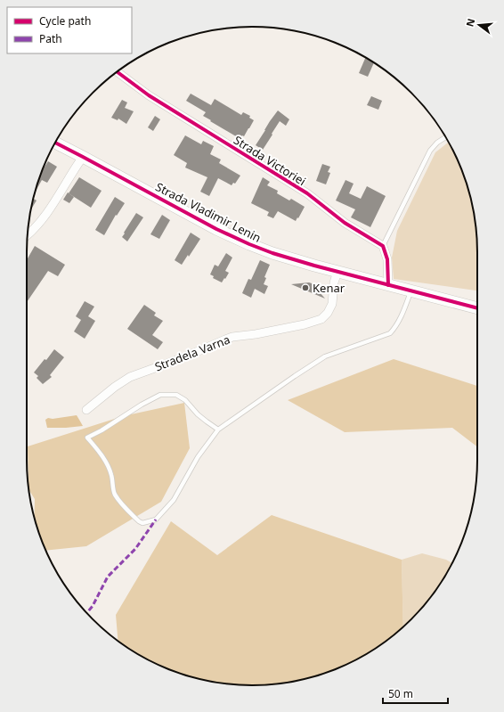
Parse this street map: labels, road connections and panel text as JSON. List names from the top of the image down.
{
  "streets": {
    "main road": ["Strada Vladimir Lenin"],
    "street": ["Strada Victoriei", "Stradela Varna"]
  },
  "crossings": [
    ["Strada Vladimir Lenin", "Stradela Varna"]
  ],
  "places": ["Kenar"],
  "legend": ["Cycle path", "Path"],
  "scale_bar": "50 m",
  "north": "left"
}
